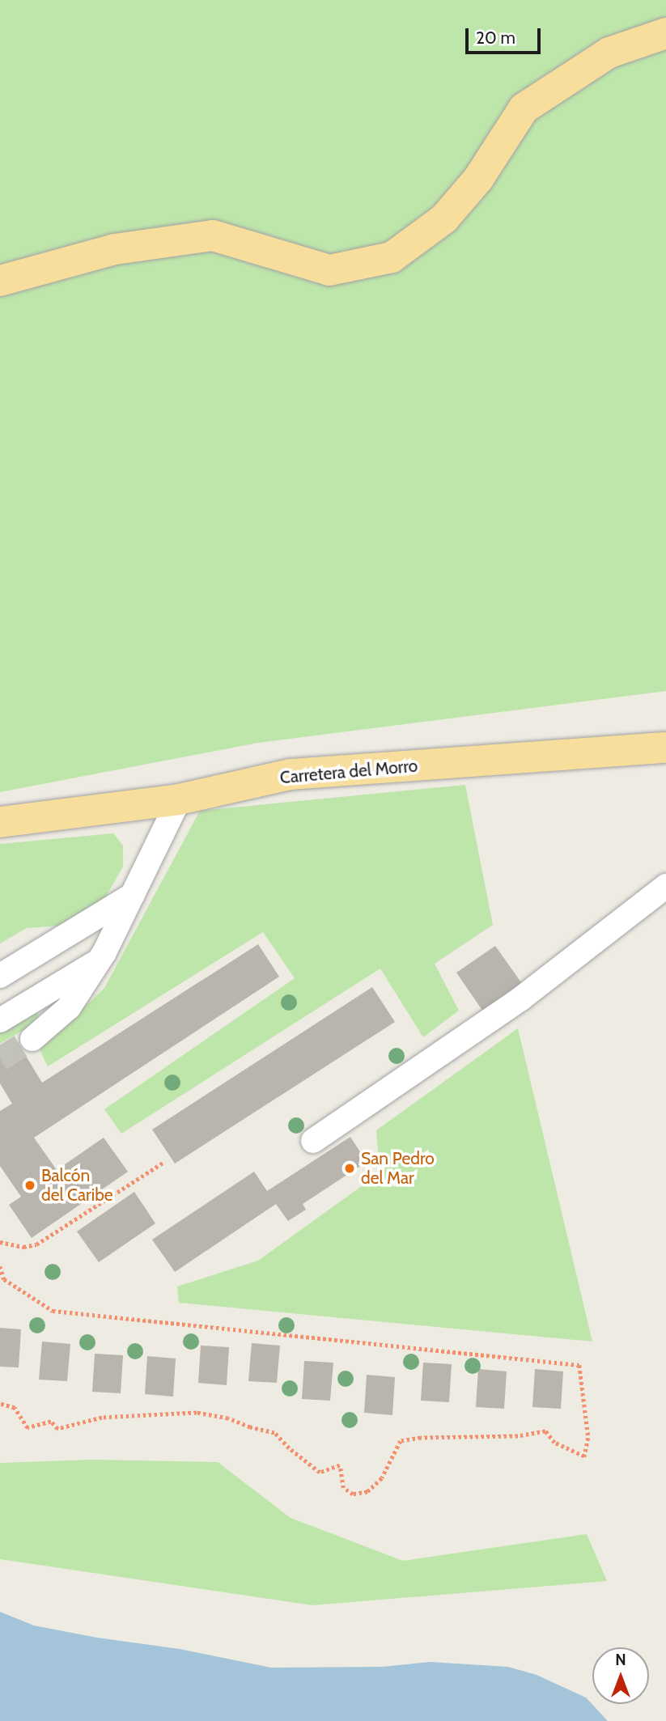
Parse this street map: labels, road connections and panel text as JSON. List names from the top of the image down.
{
  "streets": {
    "main road": ["Carretera del Morro"]
  },
  "places": ["San Pedro del Mar", "Balcón del Caribe"],
  "scale_bar": "20 m",
  "north": "top"
}
